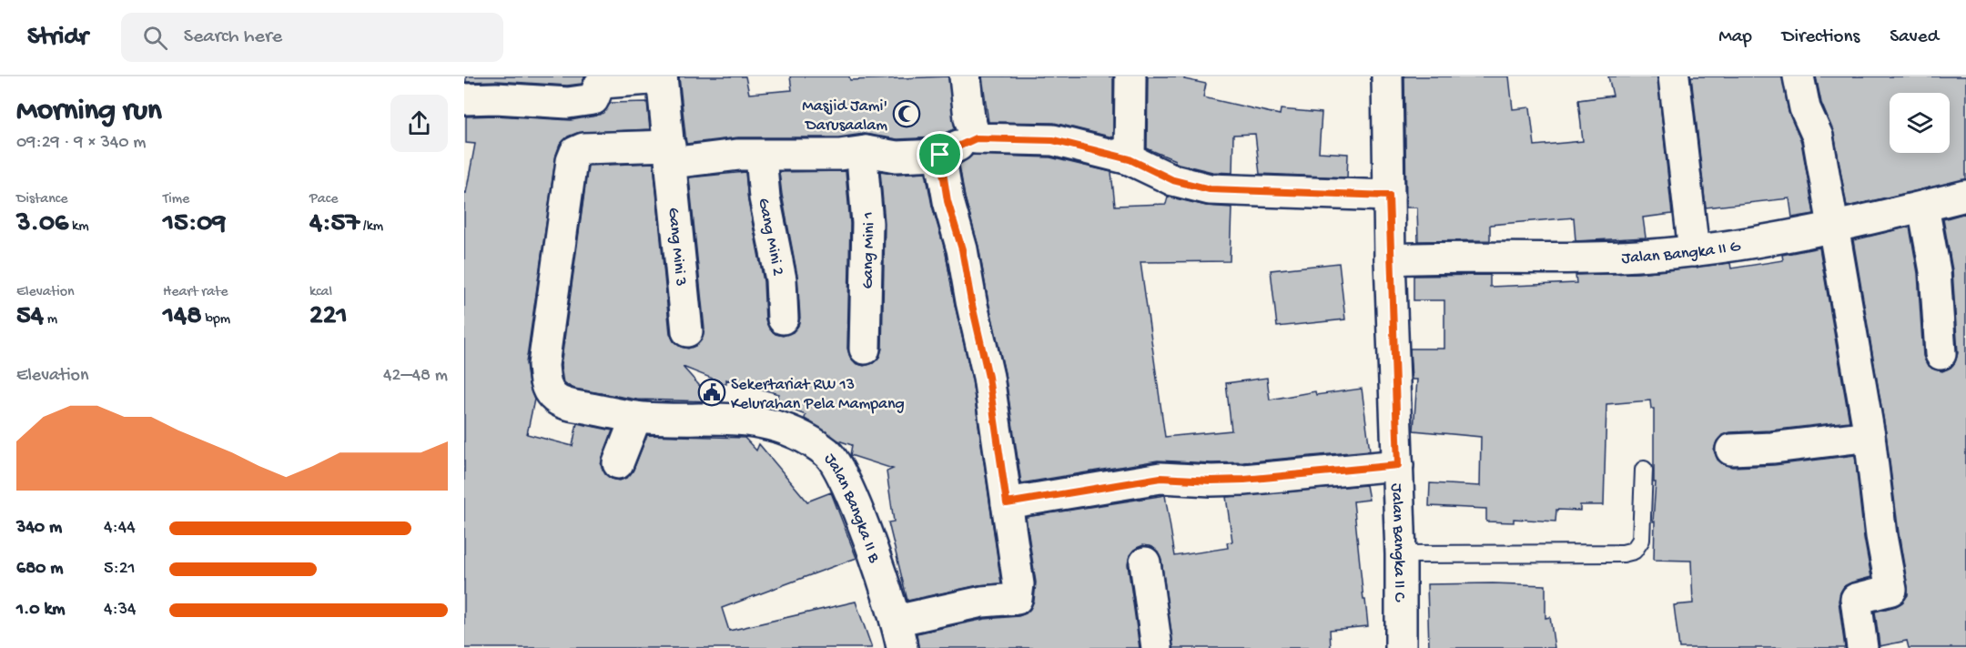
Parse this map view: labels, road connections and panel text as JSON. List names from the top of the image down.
{
  "streets": {
    "street": [
      "Gang Mini 2",
      "Gang Mini 3",
      "Jalan Bangka II G",
      "Gang Mini 1",
      "Jalan Bangka II B",
      "Jalan Bangka II C"
    ]
  },
  "crossings": [
    ["Gang Mini 3", "Jalan Bangka II B"],
    ["Jalan Bangka II G", "Jalan Bangka II C"]
  ],
  "places": {
    "mosque": ["Masjid Jami' Darusaalam"],
    "public building": ["Sekertariat RW 13 Kelurahan Pela Mampang"]
  },
  "page": {
    "header": "Stridr",
    "search": "Search here",
    "nav": ["Map", "Directions", "Saved"],
    "heading": ["Morning run", "09:29 · 9 × 340 m"],
    "stats": [
      ["Distance", "3.06 km"],
      ["Time", "15:09"],
      ["Pace", "4:57 /km"],
      ["Elevation", "54 m"],
      ["Heart rate", "148 bpm"],
      ["kcal", "221"]
    ],
    "chart": ["Elevation", "42–48 m"],
    "list": [
      {
        "name": "340 m",
        "note": "4:44"
      },
      {
        "name": "680 m",
        "note": "5:21"
      },
      {
        "name": "1.0 km",
        "note": "4:34"
      }
    ]
  }
}
